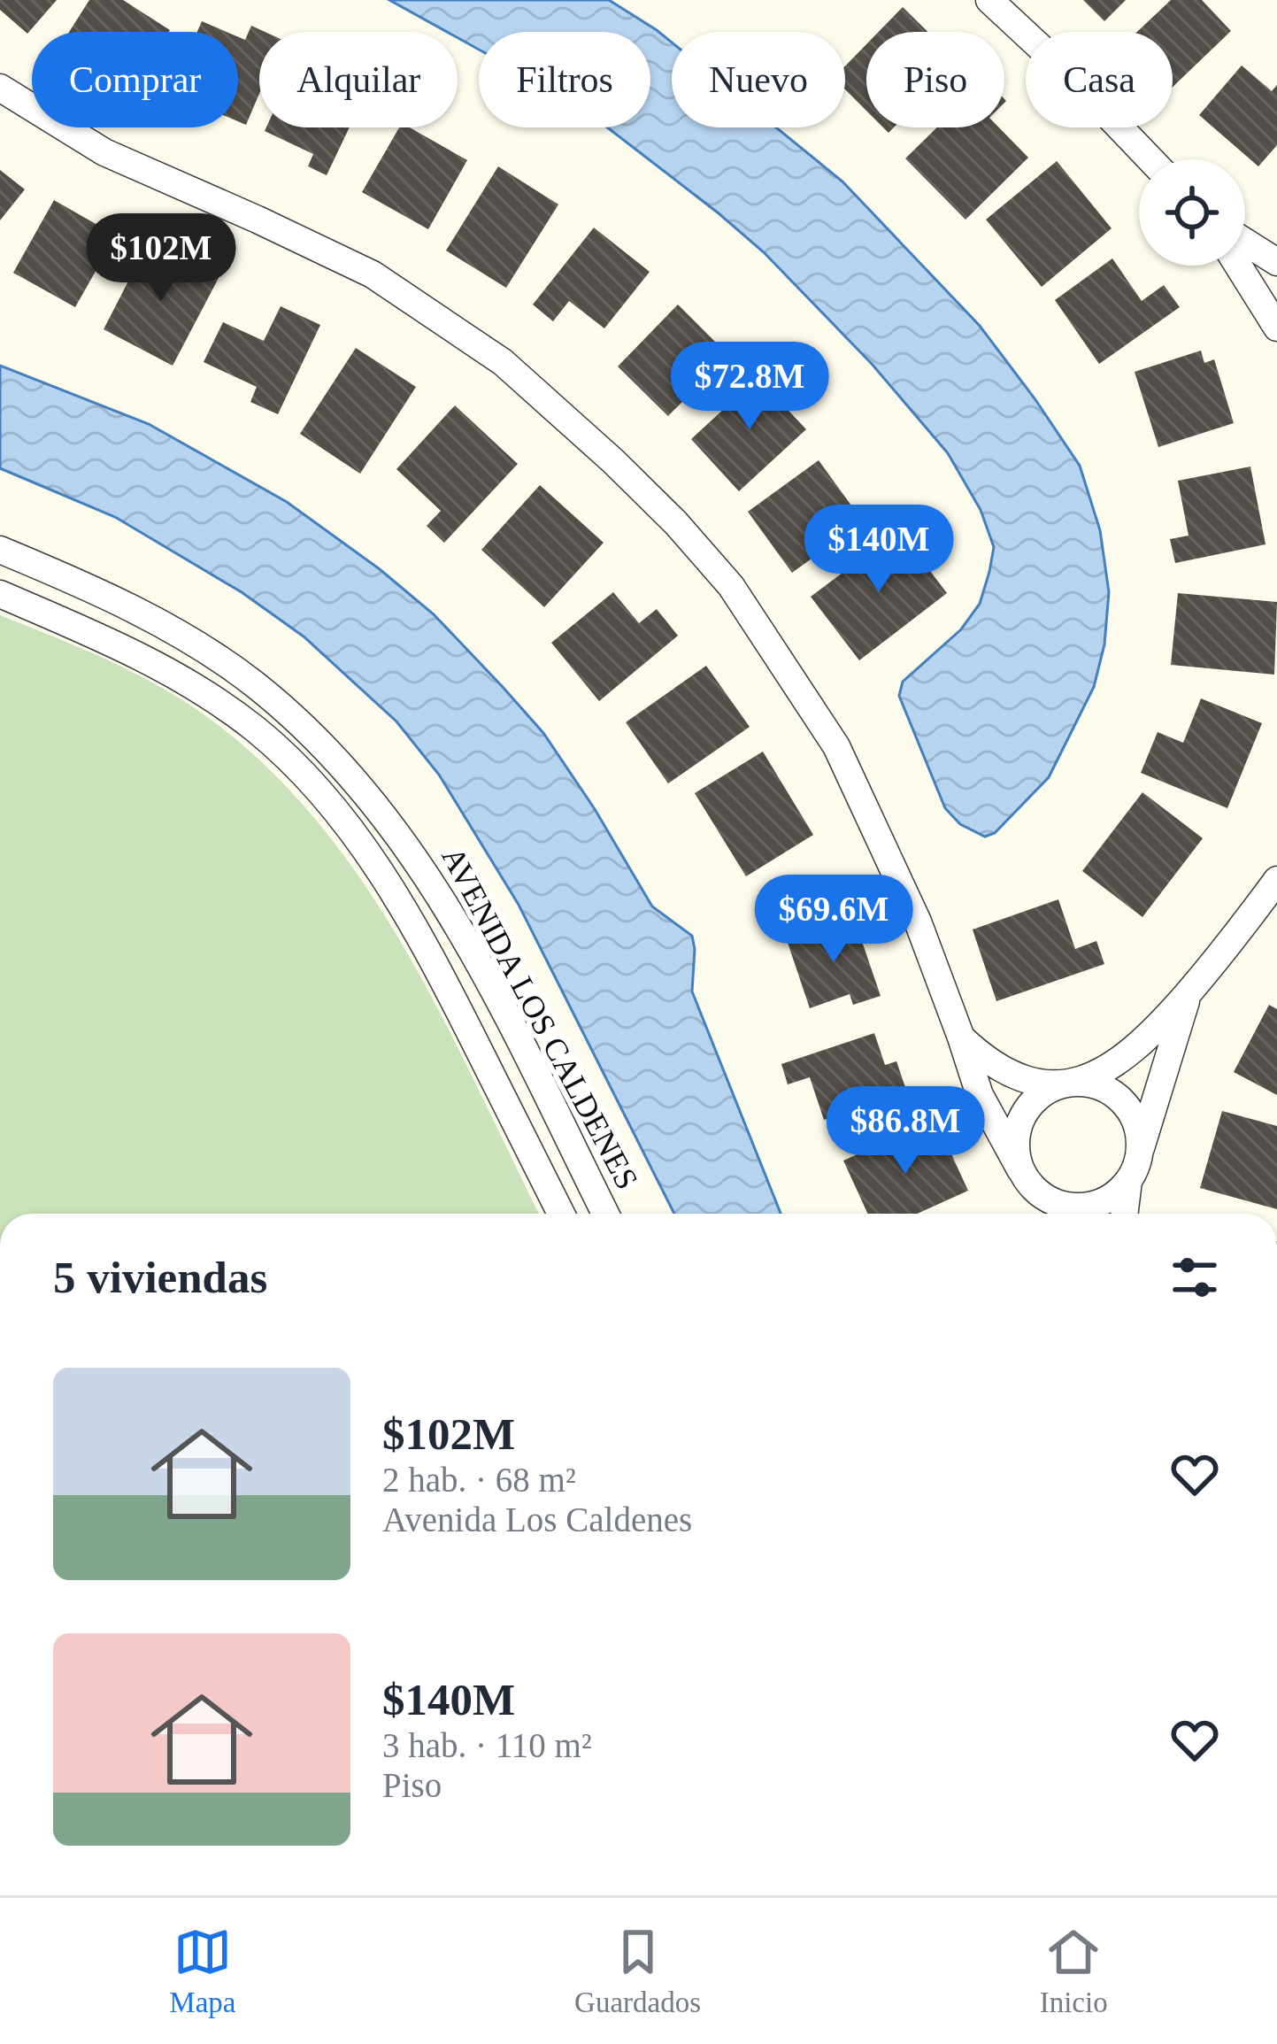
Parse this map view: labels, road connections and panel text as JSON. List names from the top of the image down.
{
  "streets": {
    "street": ["AVENIDA LOS CALDENES"]
  },
  "page": {
    "chip": [
      "Comprar",
      "Alquilar",
      "Filtros",
      "Nuevo",
      "Piso",
      "Casa"
    ],
    "price": [
      "$102M",
      "$72.8M",
      "$140M",
      "$69.6M",
      "$86.8M"
    ],
    "heading": "5 viviendas",
    "list": [
      {
        "name": "$102M",
        "note": "2 hab. · 68 m² · Avenida Los Caldenes"
      },
      {
        "name": "$140M",
        "note": "3 hab. · 110 m² · Piso"
      }
    ],
    "tabs": ["Mapa", "Guardados", "Inicio"]
  }
}
